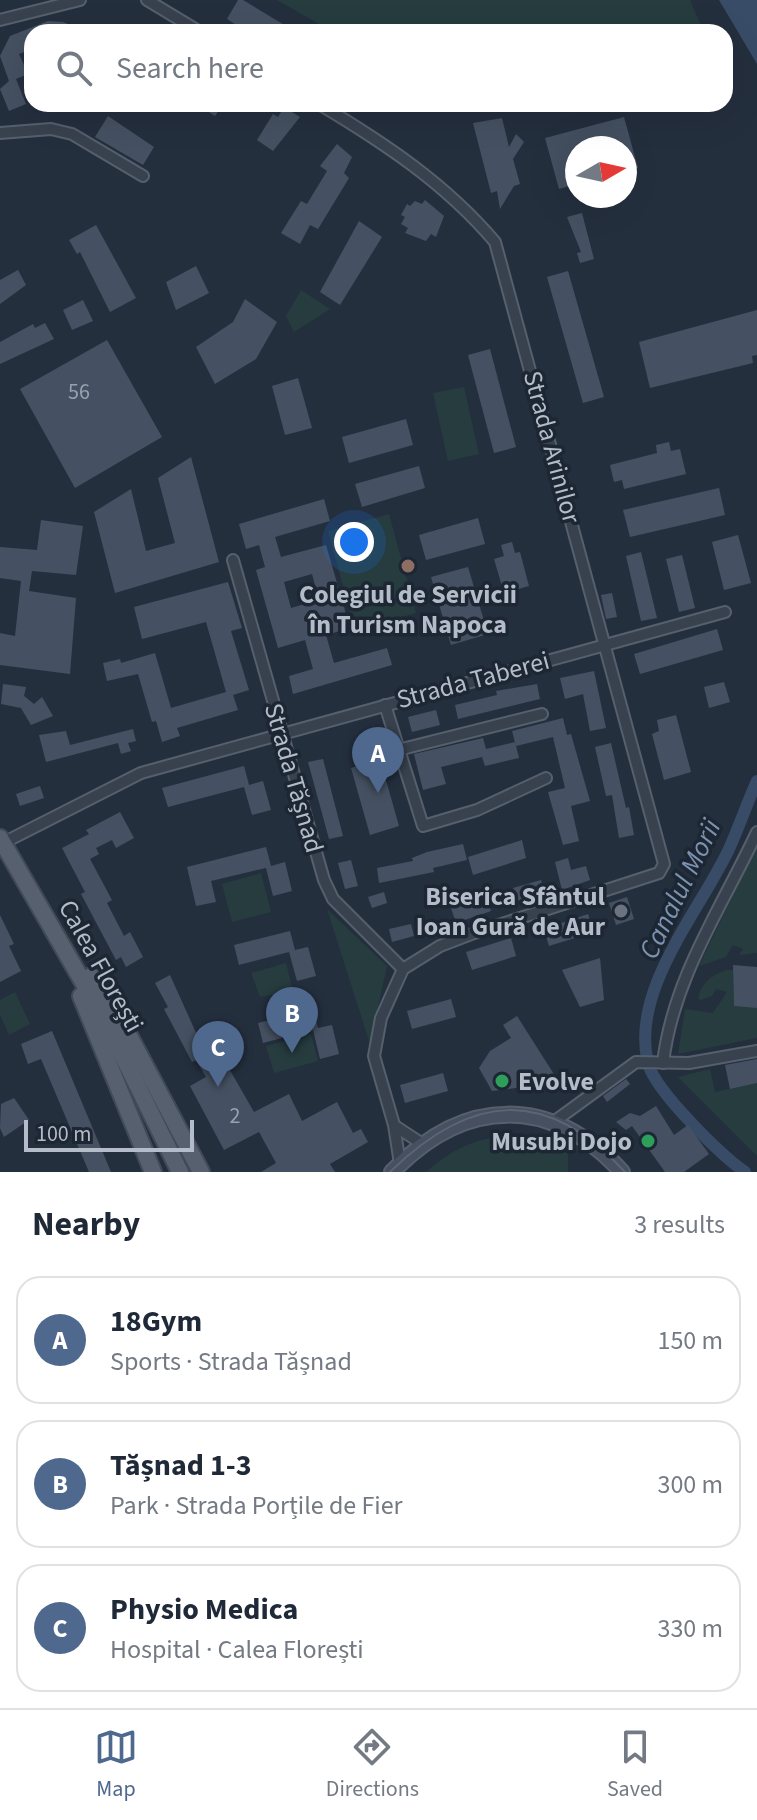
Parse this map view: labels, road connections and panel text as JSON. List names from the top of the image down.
{
  "streets": {
    "main road": ["Calea Florești"],
    "street": ["Strada Arinilor", "Strada Taberei", "Strada Tășnad"]
  },
  "crossings": [
    ["Strada Arinilor", "Strada Taberei"],
    ["Strada Arinilor", "Strada Tășnad"],
    ["Strada Taberei", "Strada Tășnad"],
    ["Strada Taberei", "Calea Florești"]
  ],
  "water": ["Canalul Morii"],
  "places": [
    "Colegiul de Servicii în Turism Napoca",
    "Biserica Sfântul Ioan Gură de Aur",
    "Evolve",
    "Musubi Dojo"
  ],
  "house_numbers": ["56", "2"],
  "scale_bar": "100 m",
  "north": "right",
  "page": {
    "search": "Search here",
    "pins": ["A", "B", "C"],
    "scale": "100 m",
    "heading": ["Nearby", "3 results"],
    "list": [
      {
        "mark": "A",
        "name": "18Gym",
        "note": "Sports · Strada Tășnad",
        "value": "150 m"
      },
      {
        "mark": "B",
        "name": "Tășnad 1-3",
        "note": "Park · Strada Porțile de Fier",
        "value": "300 m"
      },
      {
        "mark": "C",
        "name": "Physio Medica",
        "note": "Hospital · Calea Florești",
        "value": "330 m"
      }
    ],
    "nav": ["Map", "Directions", "Saved"]
  }
}
